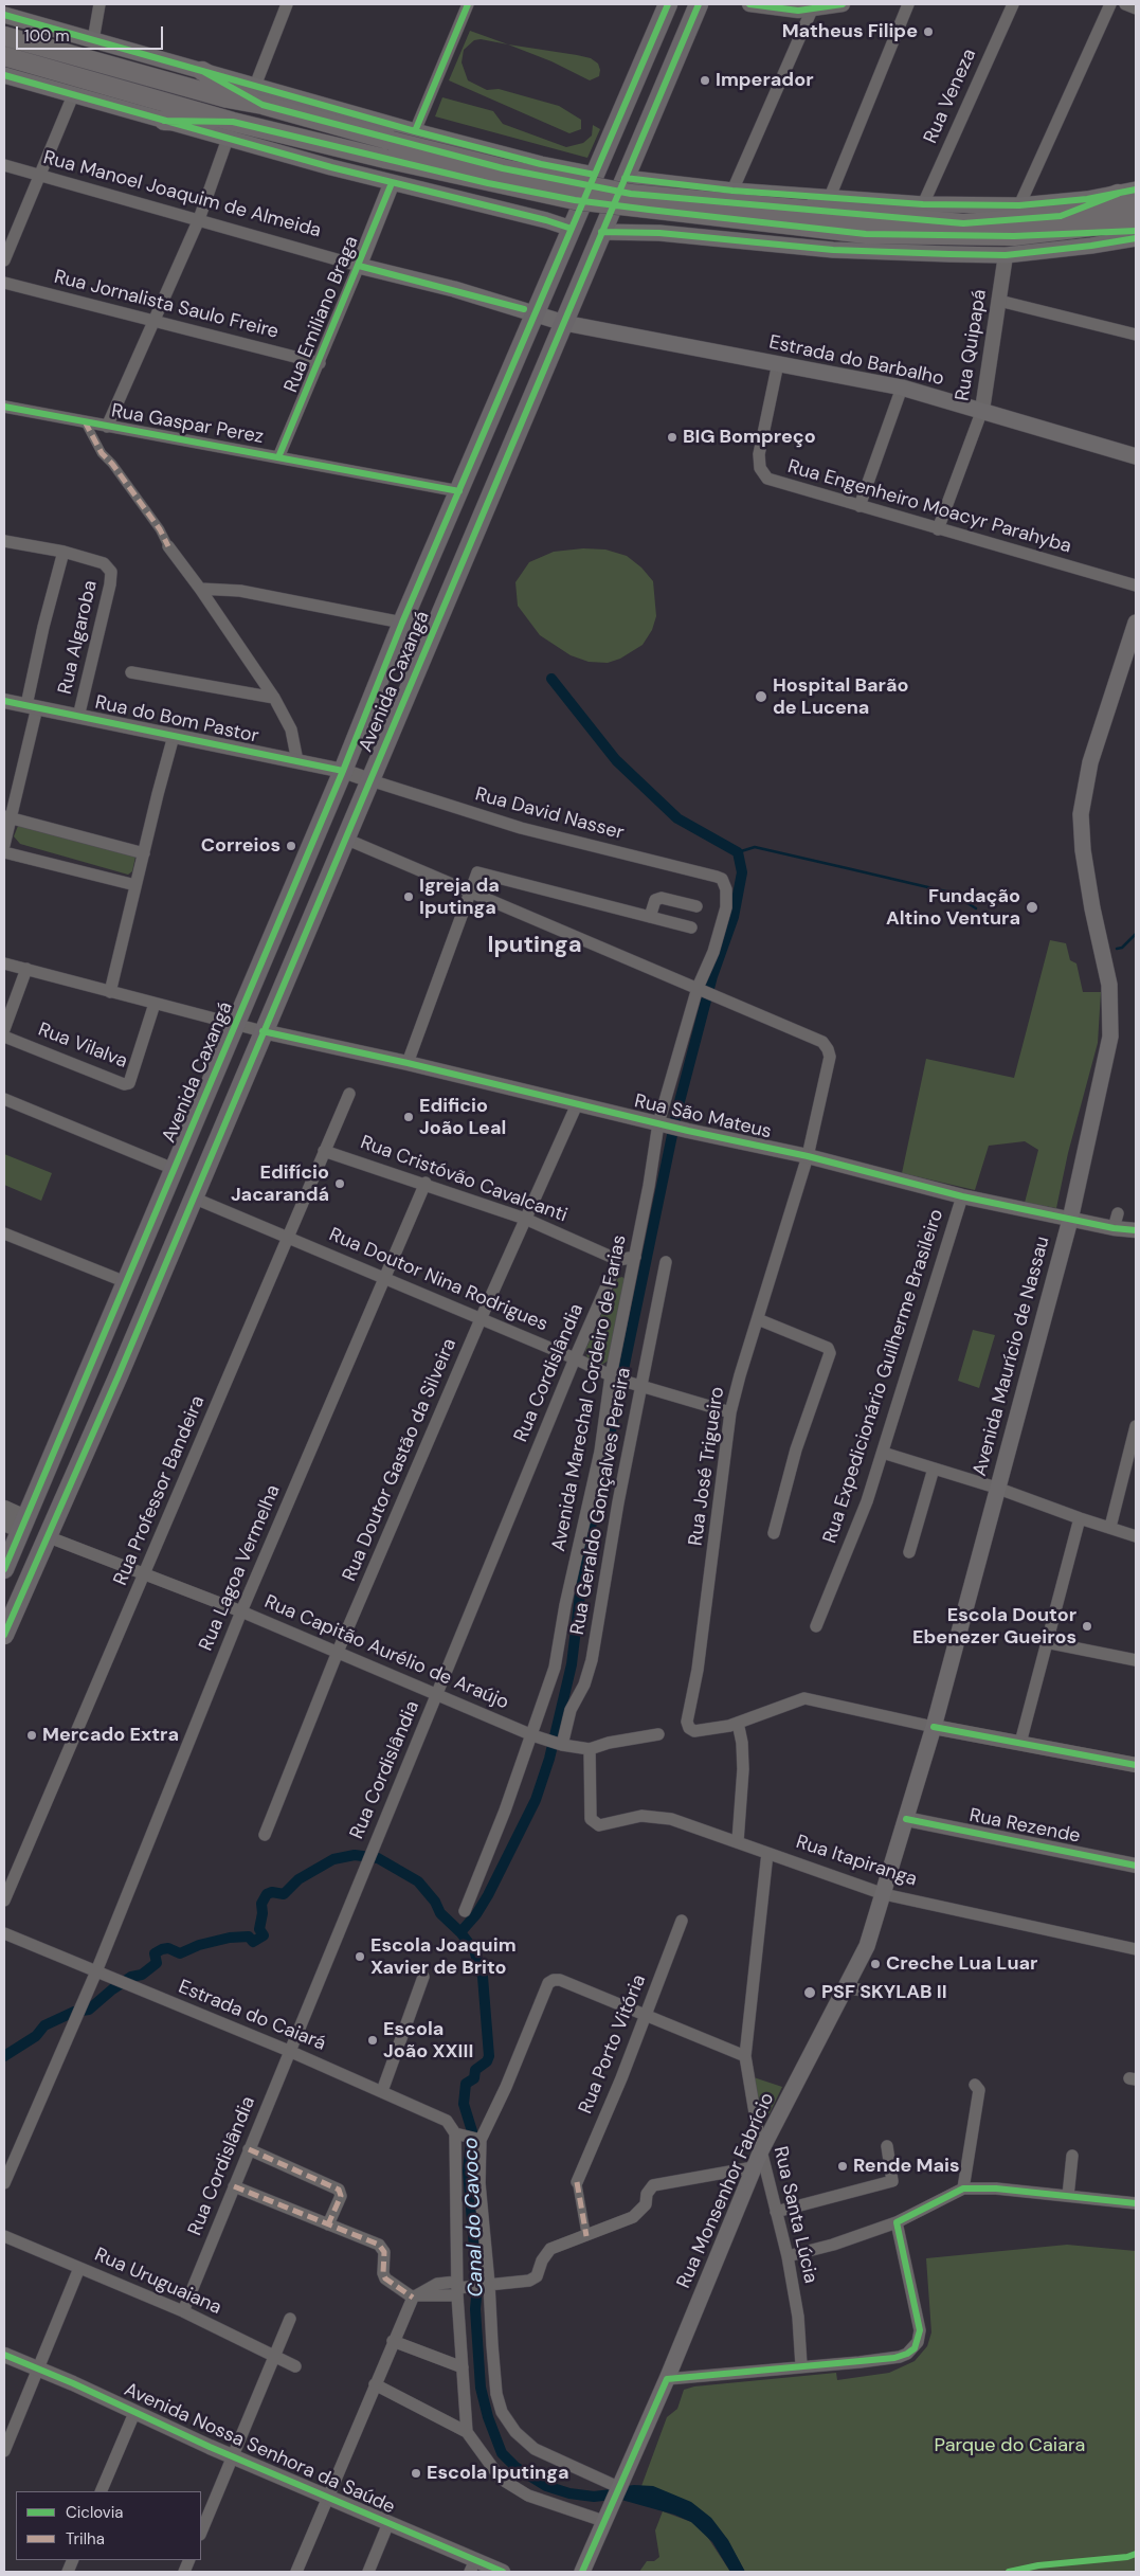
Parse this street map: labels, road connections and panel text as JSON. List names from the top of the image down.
{
  "streets": {
    "main road": [
      "Rua Manoel Joaquim de Almeida",
      "Rua Emiliano Braga",
      "Estrada do Barbalho",
      "Avenida Caxangá",
      "Avenida Maurício de Nassau",
      "Rua Monsenhor Fabrício"
    ],
    "street": [
      "Rua Veneza",
      "Rua Jornalista Saulo Freire",
      "Rua Quipapá",
      "Rua Gaspar Perez",
      "Rua Engenheiro Moacyr Parahyba",
      "Rua Algaroba",
      "Rua do Bom Pastor",
      "Rua David Nasser",
      "Rua Vilalva",
      "Rua São Mateus",
      "Rua Cristóvão Cavalcanti",
      "Rua Doutor Nina Rodrigues",
      "Rua Cordislândia",
      "Rua Expedicionário Guilherme Brasileiro",
      "Avenida Marechal Cordeiro de Farias",
      "Rua Doutor Gastão da Silveira",
      "Rua José Trigueiro",
      "Rua Professor Bandeira",
      "Rua Geraldo Gonçalves Pereira",
      "Rua Lagoa Vermelha",
      "Rua Capitão Aurélio de Araújo",
      "Rua Rezende",
      "Rua Itapiranga",
      "Estrada do Caiará",
      "Rua Porto Vitória",
      "Rua Santa Lúcia",
      "Rua Uruguaiana",
      "Avenida Nossa Senhora da Saúde"
    ]
  },
  "crossings": [
    ["Rua Manoel Joaquim de Almeida", "Rua Emiliano Braga"],
    ["Rua Manoel Joaquim de Almeida", "Estrada do Barbalho"],
    ["Rua Manoel Joaquim de Almeida", "Avenida Caxangá"],
    ["Rua Jornalista Saulo Freire", "Rua Emiliano Braga"],
    ["Rua Emiliano Braga", "Rua Gaspar Perez"],
    ["Rua Quipapá", "Estrada do Barbalho"],
    ["Rua Quipapá", "Rua Engenheiro Moacyr Parahyba"],
    ["Estrada do Barbalho", "Rua Engenheiro Moacyr Parahyba"],
    ["Estrada do Barbalho", "Avenida Caxangá"],
    ["Rua Gaspar Perez", "Avenida Caxangá"],
    ["Rua Algaroba", "Rua do Bom Pastor"],
    ["Avenida Caxangá", "Rua do Bom Pastor"],
    ["Avenida Caxangá", "Rua David Nasser"],
    ["Avenida Caxangá", "Rua São Mateus"],
    ["Avenida Caxangá", "Rua Doutor Nina Rodrigues"],
    ["Avenida Caxangá", "Rua Capitão Aurélio de Araújo"],
    ["Rua do Bom Pastor", "Rua David Nasser"],
    ["Rua David Nasser", "Avenida Marechal Cordeiro de Farias"],
    ["Rua Vilalva", "Rua São Mateus"],
    ["Rua São Mateus", "Avenida Maurício de Nassau"],
    ["Rua São Mateus", "Rua Expedicionário Guilherme Brasileiro"],
    ["Rua São Mateus", "Avenida Marechal Cordeiro de Farias"],
    ["Rua São Mateus", "Rua Doutor Gastão da Silveira"],
    ["Rua São Mateus", "Rua José Trigueiro"],
    ["Rua Cristóvão Cavalcanti", "Rua Cordislândia"],
    ["Rua Cristóvão Cavalcanti", "Rua Doutor Gastão da Silveira"],
    ["Rua Cristóvão Cavalcanti", "Rua Professor Bandeira"],
    ["Rua Cristóvão Cavalcanti", "Rua Lagoa Vermelha"],
    ["Rua Doutor Nina Rodrigues", "Rua Cordislândia"],
    ["Rua Doutor Nina Rodrigues", "Avenida Marechal Cordeiro de Farias"],
    ["Rua Doutor Nina Rodrigues", "Rua Doutor Gastão da Silveira"],
    ["Rua Doutor Nina Rodrigues", "Rua José Trigueiro"],
    ["Rua Doutor Nina Rodrigues", "Rua Professor Bandeira"],
    ["Rua Doutor Nina Rodrigues", "Rua Geraldo Gonçalves Pereira"],
    ["Rua Doutor Nina Rodrigues", "Rua Lagoa Vermelha"],
    ["Avenida Maurício de Nassau", "Rua Rezende"],
    ["Avenida Maurício de Nassau", "Rua Monsenhor Fabrício"],
    ["Rua Cordislândia", "Rua Capitão Aurélio de Araújo"],
    ["Rua Cordislândia", "Estrada do Caiará"],
    ["Rua Cordislândia", "Rua Uruguaiana"],
    ["Avenida Marechal Cordeiro de Farias", "Rua José Trigueiro"],
    ["Avenida Marechal Cordeiro de Farias", "Rua Capitão Aurélio de Araújo"],
    ["Rua Doutor Gastão da Silveira", "Rua Capitão Aurélio de Araújo"],
    ["Rua Professor Bandeira", "Rua Capitão Aurélio de Araújo"],
    ["Rua Geraldo Gonçalves Pereira", "Rua Capitão Aurélio de Araújo"],
    ["Rua Lagoa Vermelha", "Rua Capitão Aurélio de Araújo"],
    ["Rua Lagoa Vermelha", "Estrada do Caiará"],
    ["Rua Capitão Aurélio de Araújo", "Rua Itapiranga"],
    ["Rua Itapiranga", "Rua Monsenhor Fabrício"],
    ["Rua Itapiranga", "Rua Santa Lúcia"],
    ["Rua Monsenhor Fabrício", "Rua Santa Lúcia"]
  ],
  "districts": ["Iputinga"],
  "water": ["Canal do Cavoco"],
  "parks": ["Parque do Caiara"],
  "places": [
    "Matheus Filipe",
    "Imperador",
    "BIG Bompreço",
    "Hospital Barão de Lucena",
    "Correios",
    "Igreja da Iputinga",
    "Fundação Altino Ventura",
    "Edificio João Leal",
    "Edifício Jacarandá",
    "Escola Doutor Ebenezer Gueiros",
    "Mercado Extra",
    "Escola Joaquim Xavier de Brito",
    "Creche Lua Luar",
    "PSF SKYLAB II",
    "Escola João XXIII",
    "Rende Mais",
    "Escola Iputinga"
  ],
  "legend": ["Ciclovia", "Trilha"],
  "scale_bar": "100 m"
}
